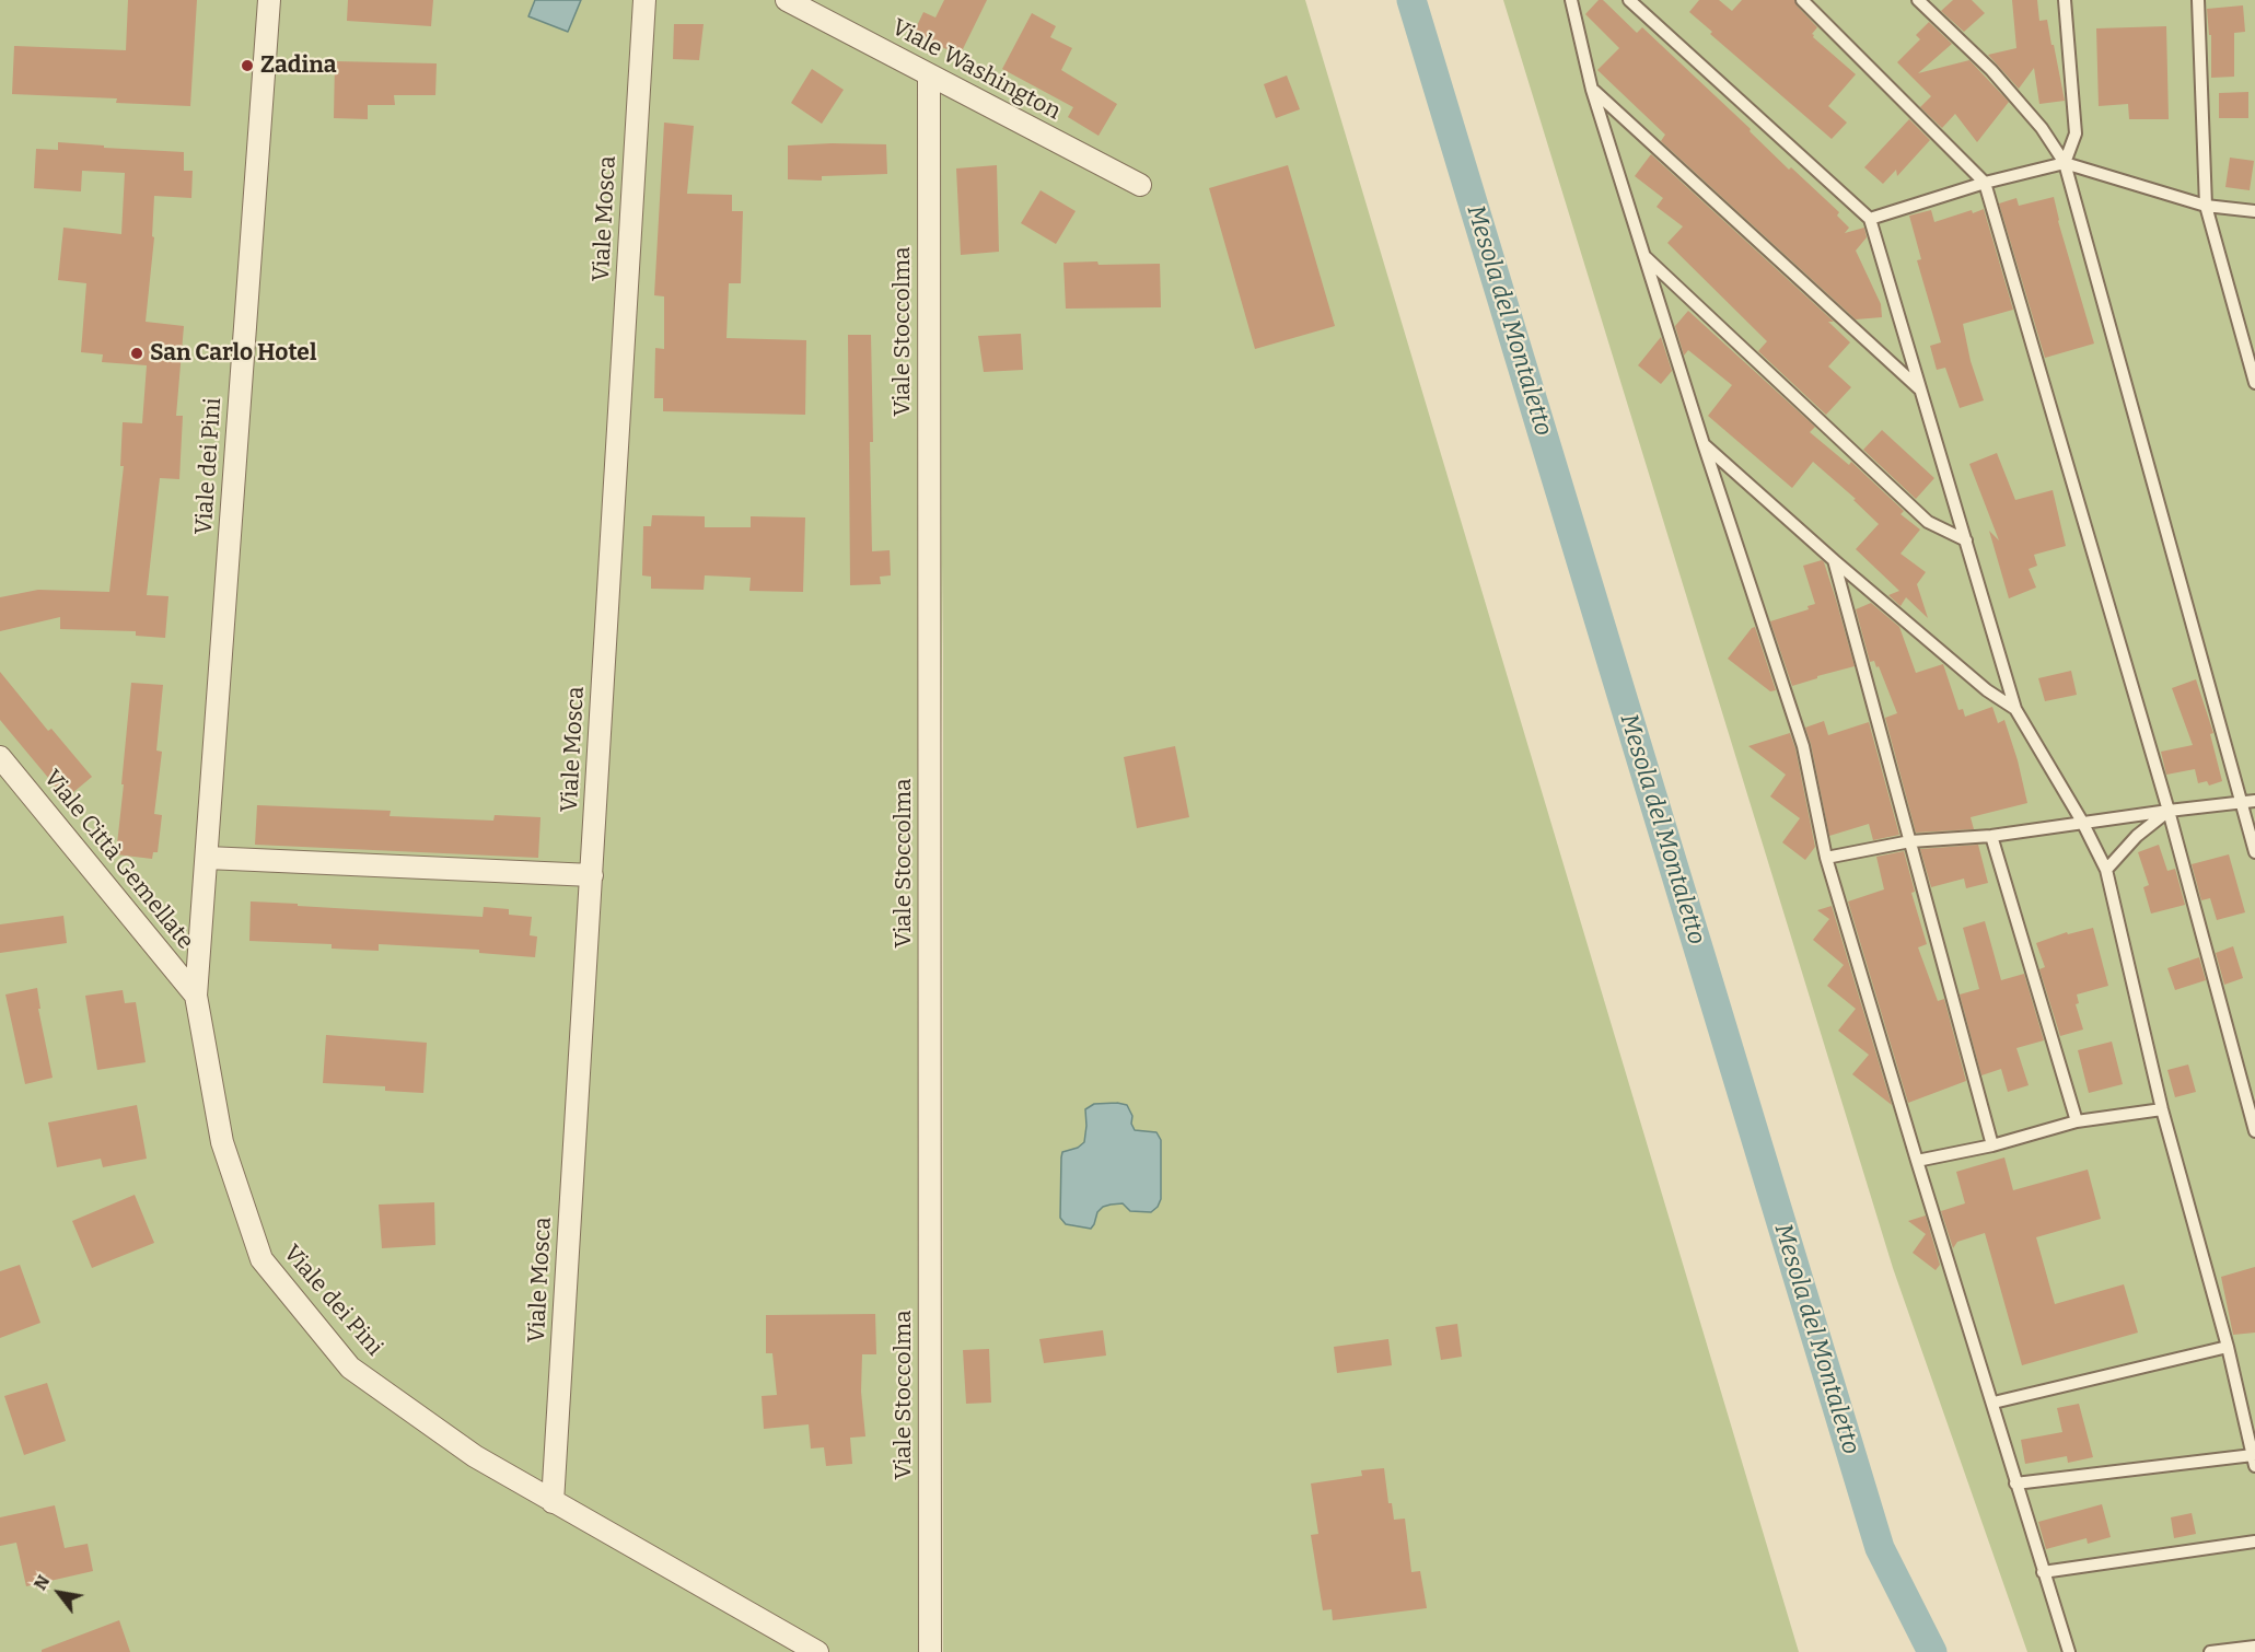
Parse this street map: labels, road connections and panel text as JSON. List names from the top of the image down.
{
  "streets": {
    "street": [
      "Viale Washington",
      "Viale Mosca",
      "Viale Stoccolma",
      "Viale dei Pini",
      "Viale Città Gemellate"
    ]
  },
  "crossings": [
    ["Viale Washington", "Viale Stoccolma"],
    ["Viale Mosca", "Viale dei Pini"],
    ["Viale dei Pini", "Viale Città Gemellate"]
  ],
  "water": ["Mesola del Montaletto"],
  "places": ["Zadina", "San Carlo Hotel"],
  "north": "top left"
}
